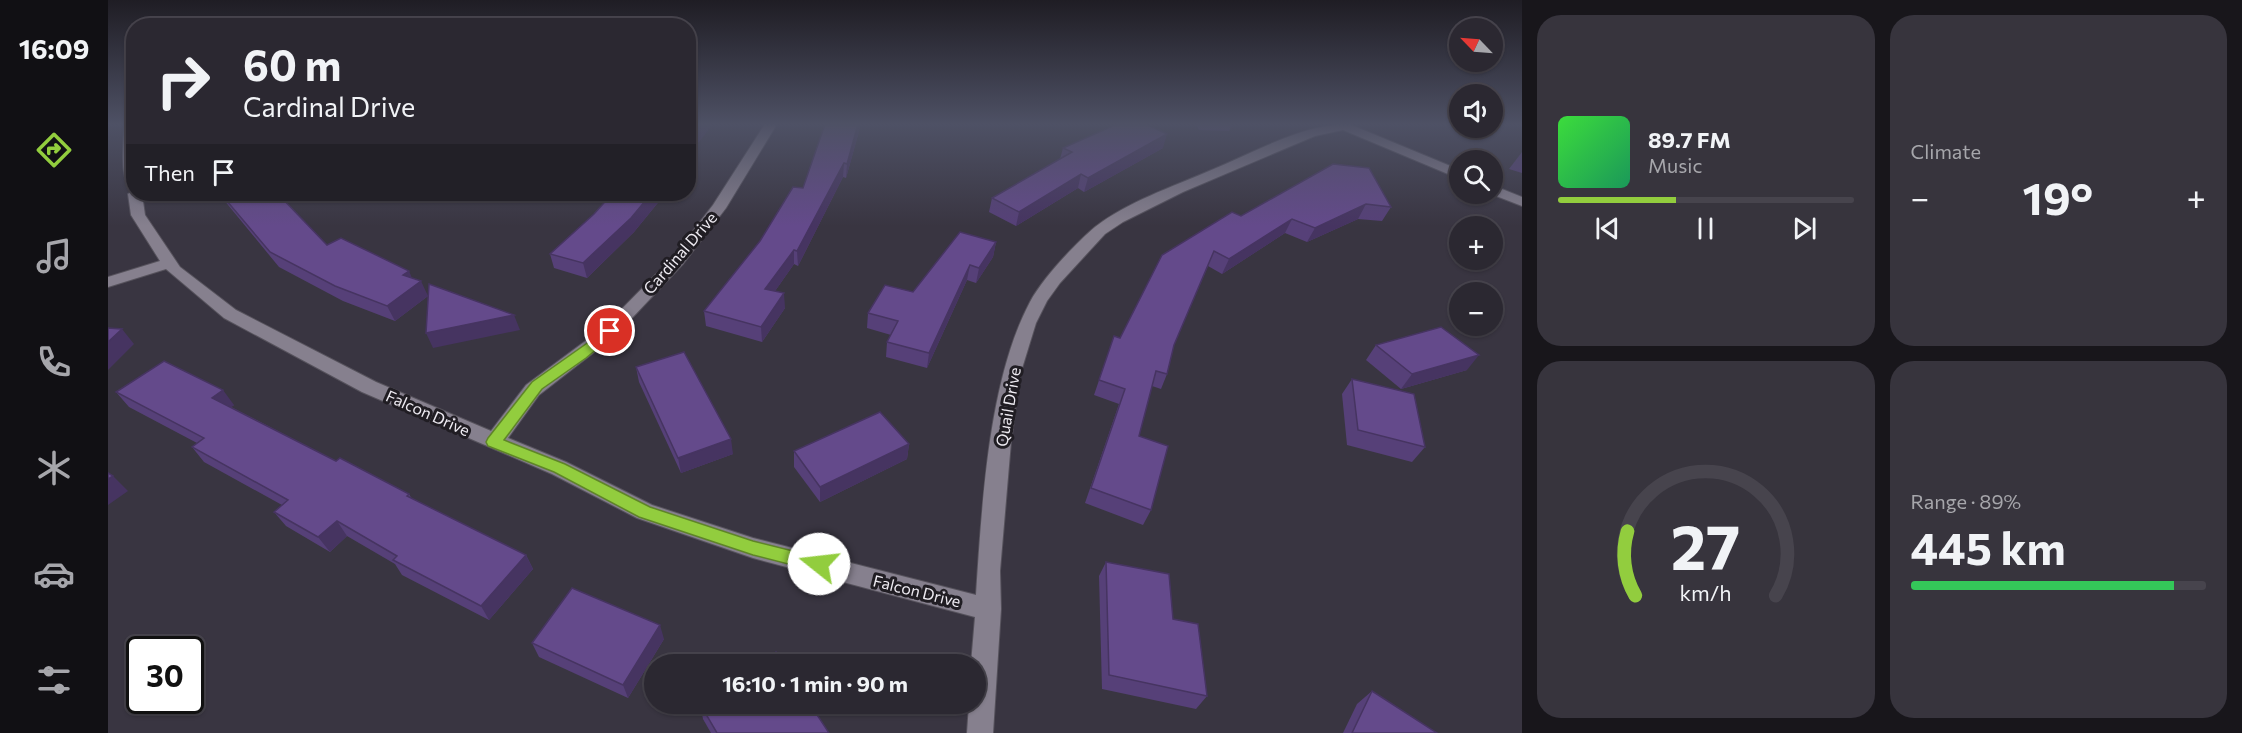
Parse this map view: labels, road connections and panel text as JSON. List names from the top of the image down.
{
  "streets": {
    "street": ["Cardinal Drive", "Quail Drive", "Falcon Drive"]
  },
  "crossings": [
    ["Cardinal Drive", "Falcon Drive"],
    ["Quail Drive", "Falcon Drive"]
  ],
  "north": "top left",
  "page": {
    "tabs": "16:09",
    "tile": [
      "Climate",
      ["Range · 89%", "445 km"]
    ],
    "map_buttons": ["+", "−"],
    "turn": ["60 m", "Cardinal Drive"],
    "song": ["89.7 FM", "Music"],
    "then": "Then",
    "heat": ["−", "19°", "+"],
    "limit": "30",
    "trip": "16:10 · 1 min · 90 m",
    "gauge": ["27", "km/h"]
  }
}
